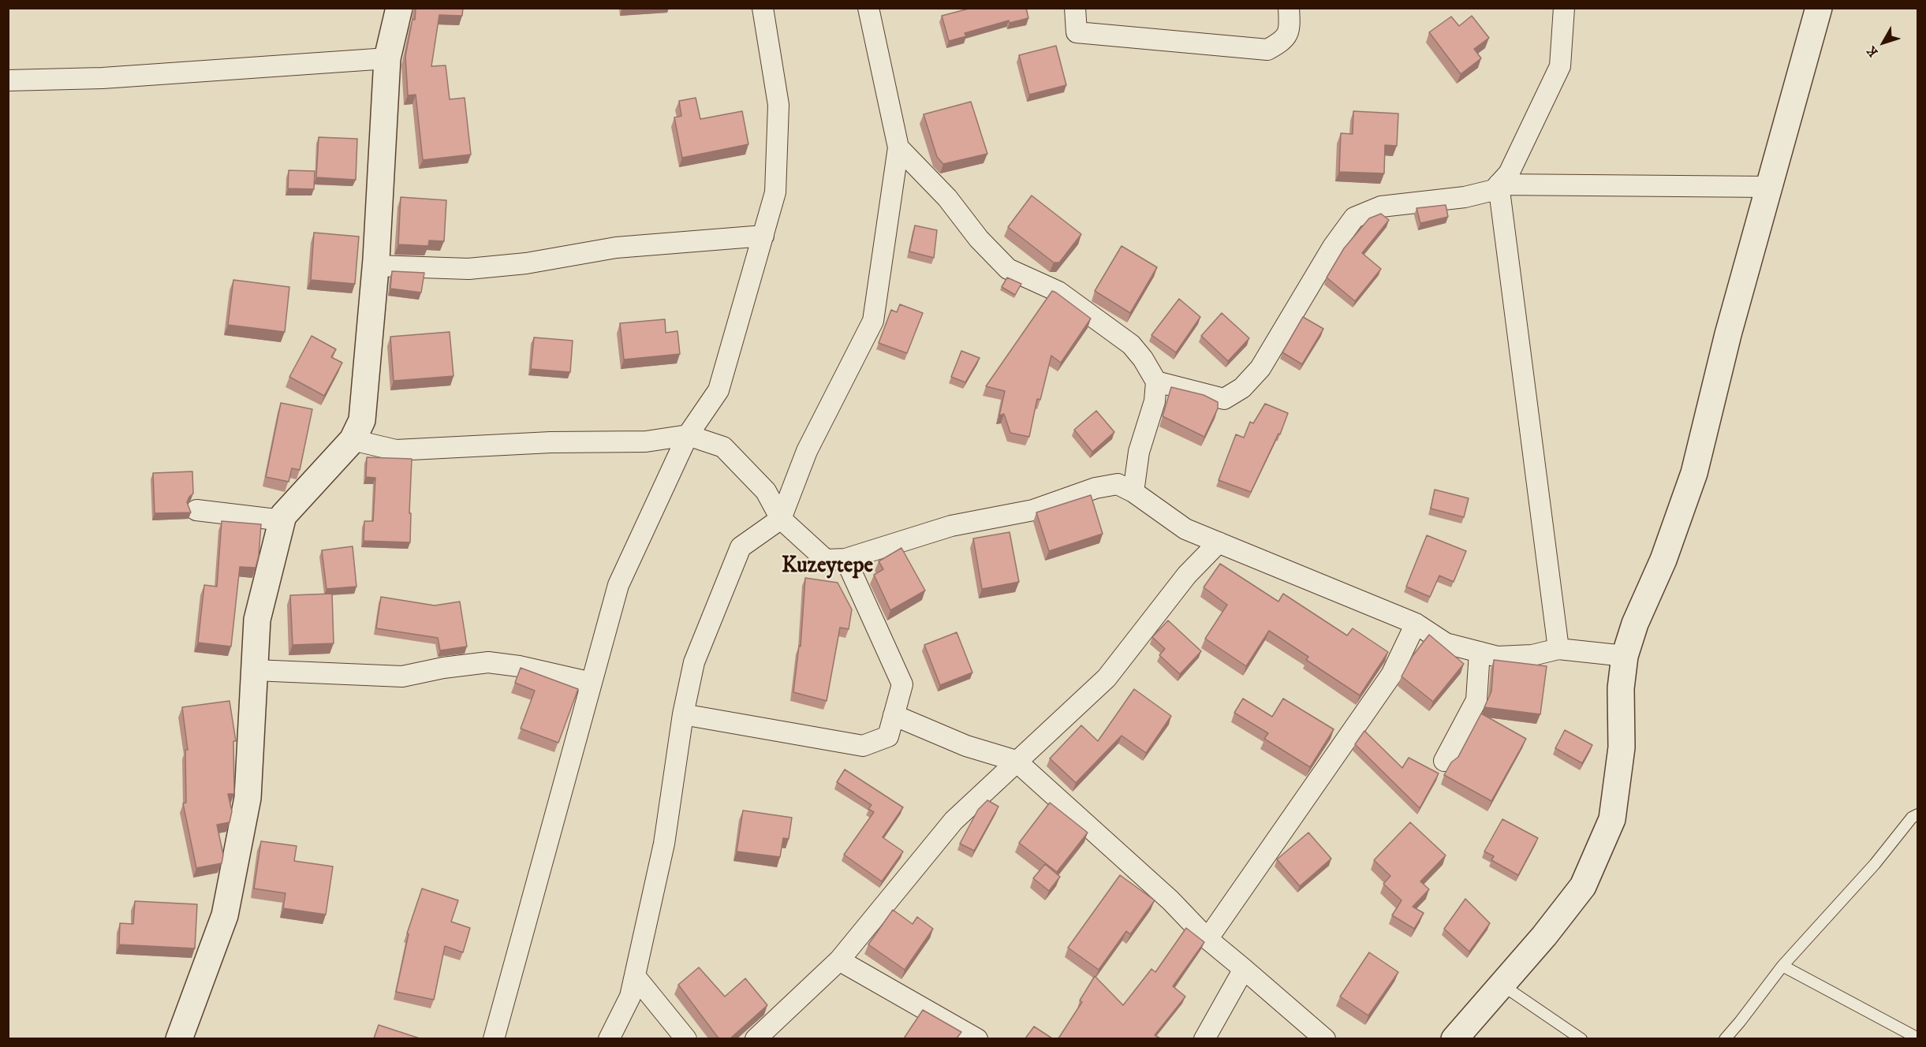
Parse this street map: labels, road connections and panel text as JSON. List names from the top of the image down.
{
  "districts": ["Kuzeytepe"],
  "north": "bottom left"
}
